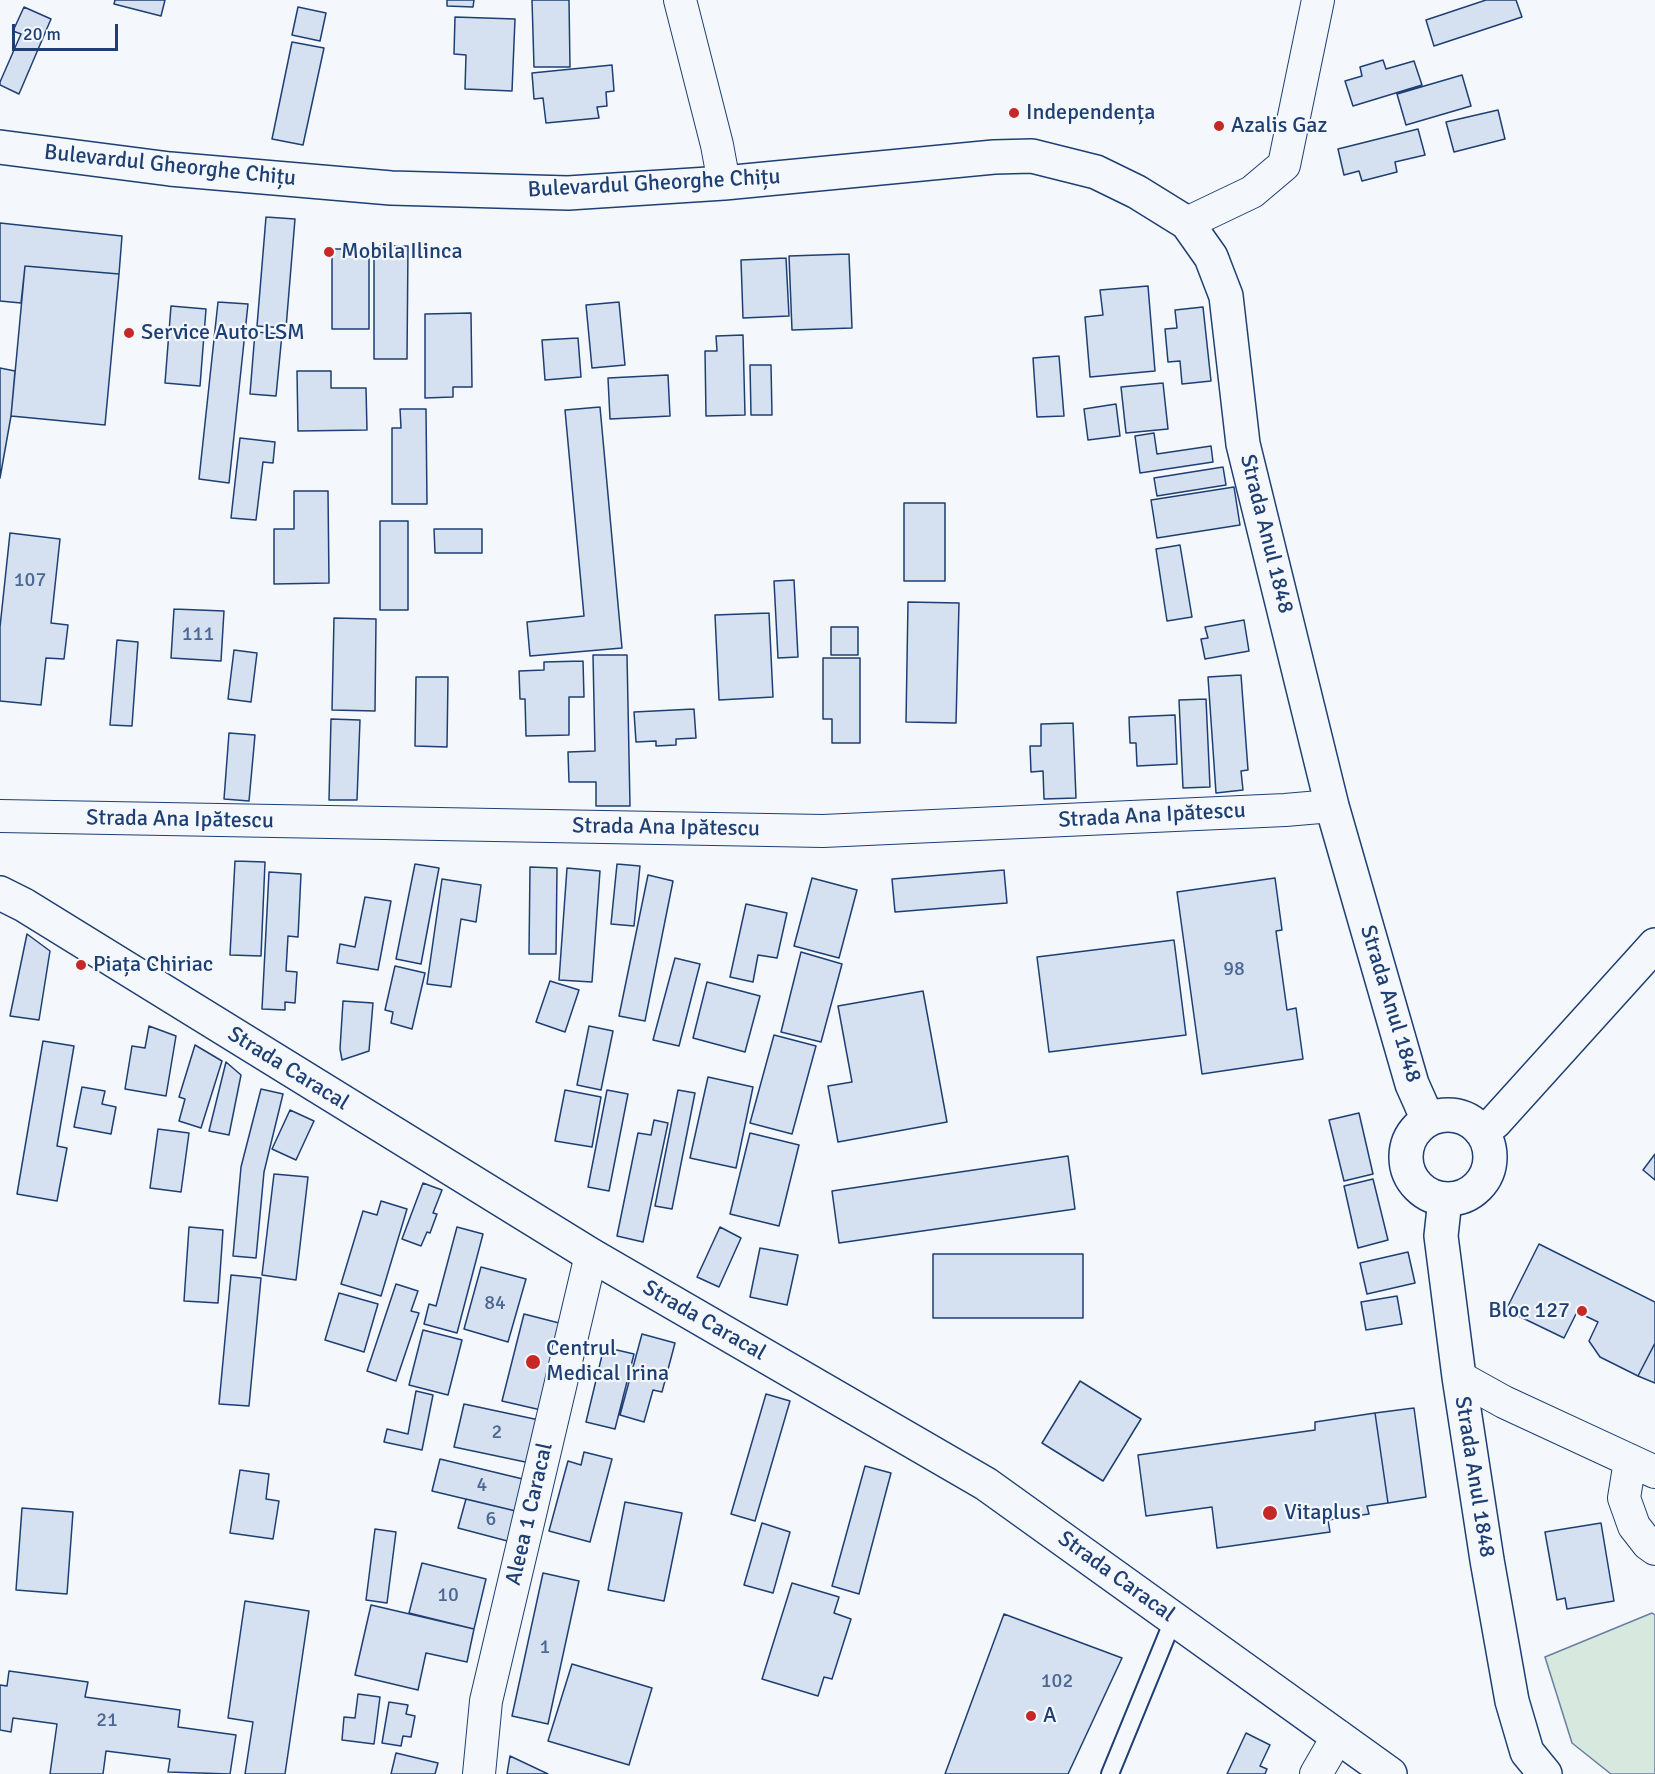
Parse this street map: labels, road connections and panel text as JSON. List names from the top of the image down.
{
  "streets": {
    "main road": ["Bulevardul Gheorghe Chițu", "Strada Anul 1848", "Strada Caracal"],
    "street": ["Strada Ana Ipătescu", "Aleea 1 Caracal"]
  },
  "crossings": [
    ["Bulevardul Gheorghe Chițu", "Strada Anul 1848"],
    ["Strada Anul 1848", "Strada Ana Ipătescu"],
    ["Strada Caracal", "Aleea 1 Caracal"]
  ],
  "places": [
    "Independența",
    "Azalis Gaz",
    "Mobila Ilinca",
    "Service Auto LSM",
    "Piața Chiriac",
    "Bloc 127",
    "Centrul Medical Irina",
    "Vitaplus",
    "A"
  ],
  "house_numbers": [
    "107",
    "111",
    "98",
    "84",
    "2",
    "4",
    "6",
    "10",
    "1",
    "102",
    "21"
  ],
  "scale_bar": "20 m"
}
